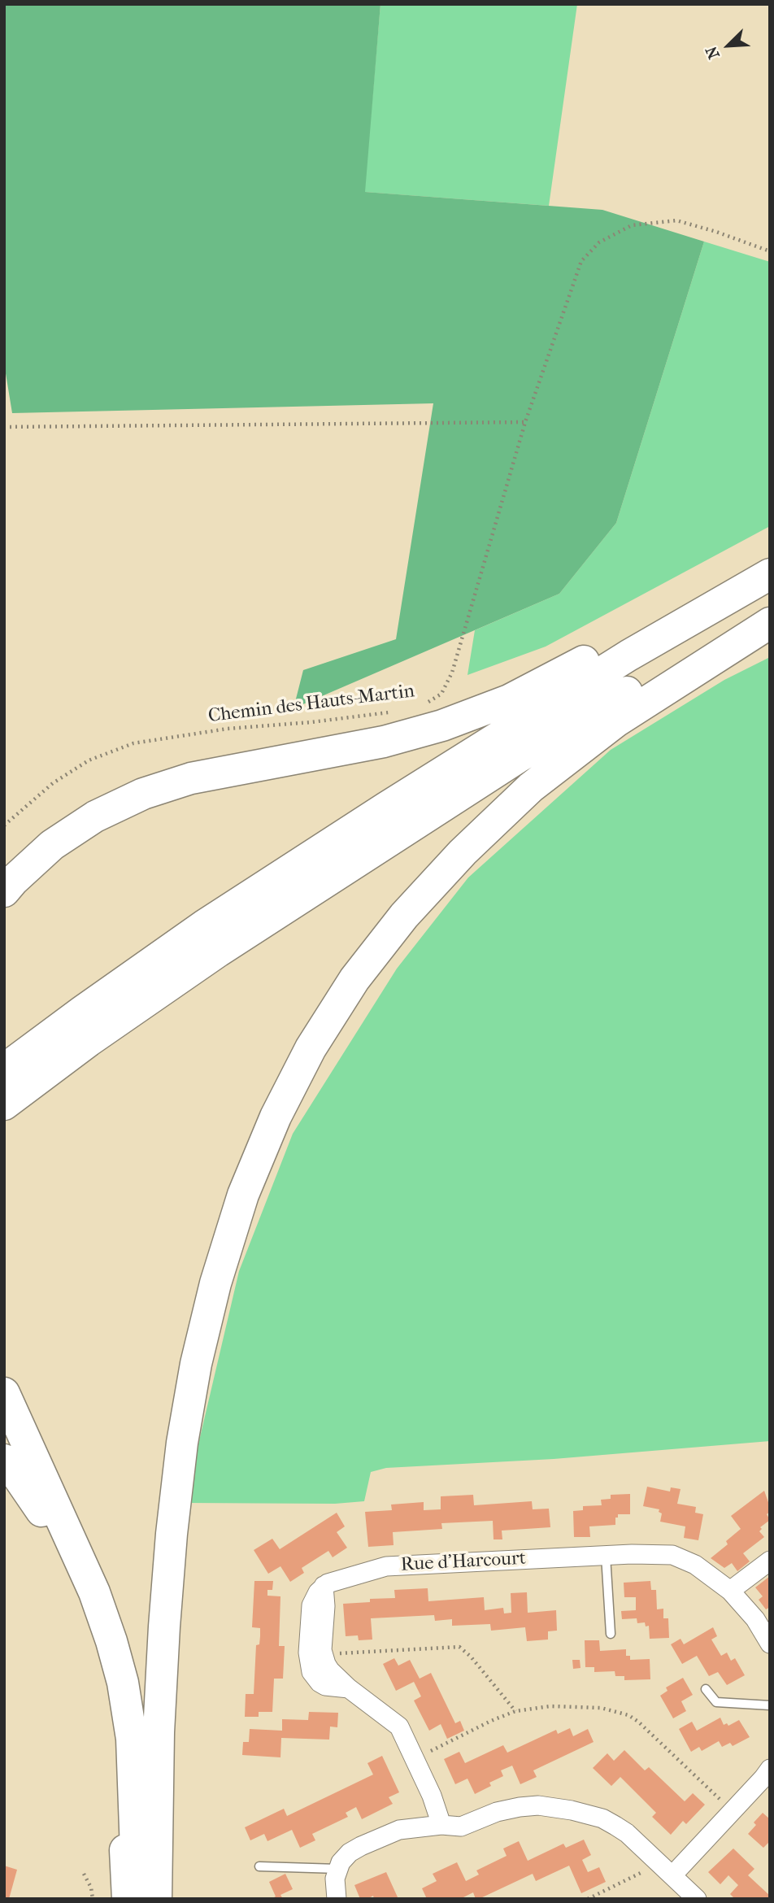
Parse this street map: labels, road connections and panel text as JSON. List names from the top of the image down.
{
  "streets": {
    "street": ["Rue d'Harcourt"],
    "path": ["Chemin des Hauts-Martin"]
  },
  "north": "bottom left"
}
